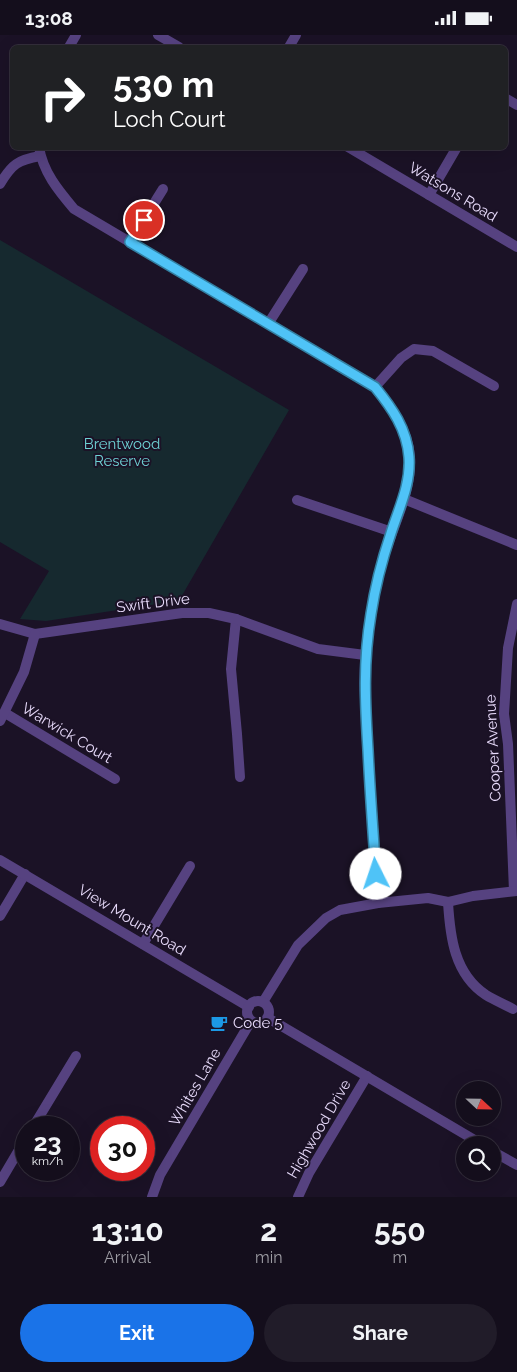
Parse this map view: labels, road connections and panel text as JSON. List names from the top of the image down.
{
  "streets": {
    "street": [
      "Watsons Road",
      "Swift Drive",
      "Warwick Court",
      "Cooper Avenue",
      "View Mount Road",
      "Whites Lane",
      "Highwood Drive"
    ]
  },
  "crossings": [
    ["View Mount Road", "Whites Lane"]
  ],
  "parks": ["Brentwood Reserve"],
  "places": {
    "cafe": ["Code 5"]
  },
  "north": "right",
  "page": {
    "status": "13:08",
    "turn": ["530 m", "Loch Court"],
    "speed": "23 km/h",
    "limit": "30",
    "eta": [
      "13:10",
      "Arrival",
      "2",
      "min",
      "550",
      "m"
    ],
    "buttons": ["Exit", "Share"]
  }
}
